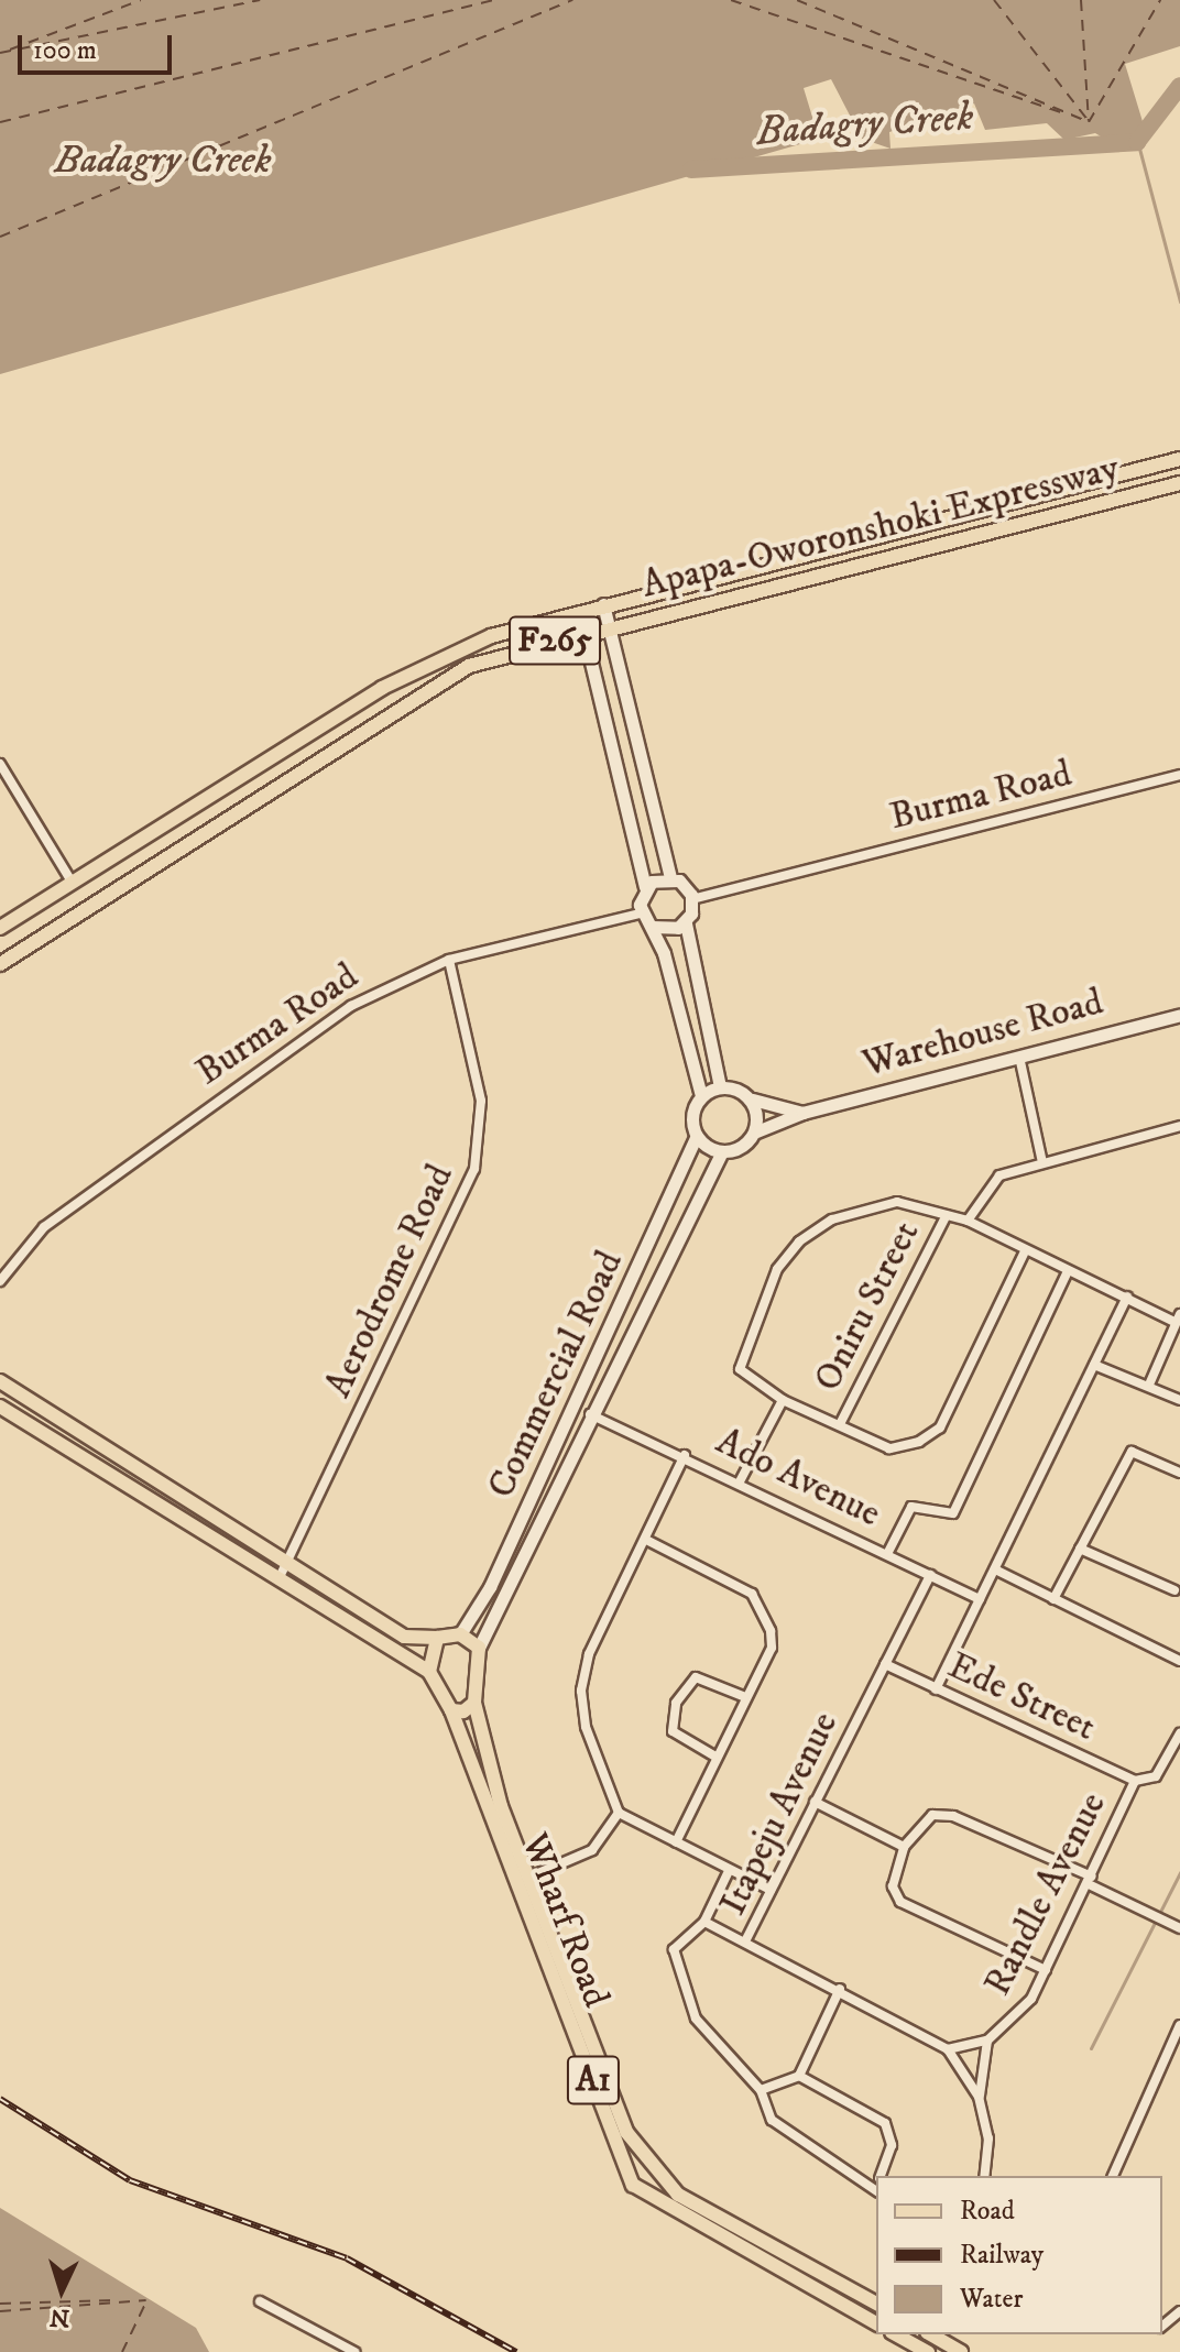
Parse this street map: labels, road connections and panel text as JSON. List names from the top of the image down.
{
  "streets": {
    "main road": [
      "Apapa-Oworonshoki Expressway",
      "F265",
      "Warehouse Road",
      "Commercial Road",
      "Wharf Road",
      "A1"
    ],
    "street": [
      "Burma Road",
      "Aerodrome Road",
      "Oniru Street",
      "Ado Avenue",
      "Ede Street",
      "Itapeju Avenue",
      "Randle Avenue"
    ]
  },
  "crossings": [
    ["Burma Road", "Aerodrome Road"],
    ["Warehouse Road", "Commercial Road"],
    ["Commercial Road", "Ado Avenue"],
    ["Commercial Road", "Wharf Road"],
    ["Ado Avenue", "Itapeju Avenue"],
    ["Ede Street", "Itapeju Avenue"],
    ["Ede Street", "Randle Avenue"]
  ],
  "water": ["Badagry Creek"],
  "legend": ["Road", "Railway", "Water"],
  "scale_bar": "100 m",
  "north": "bottom"
}
